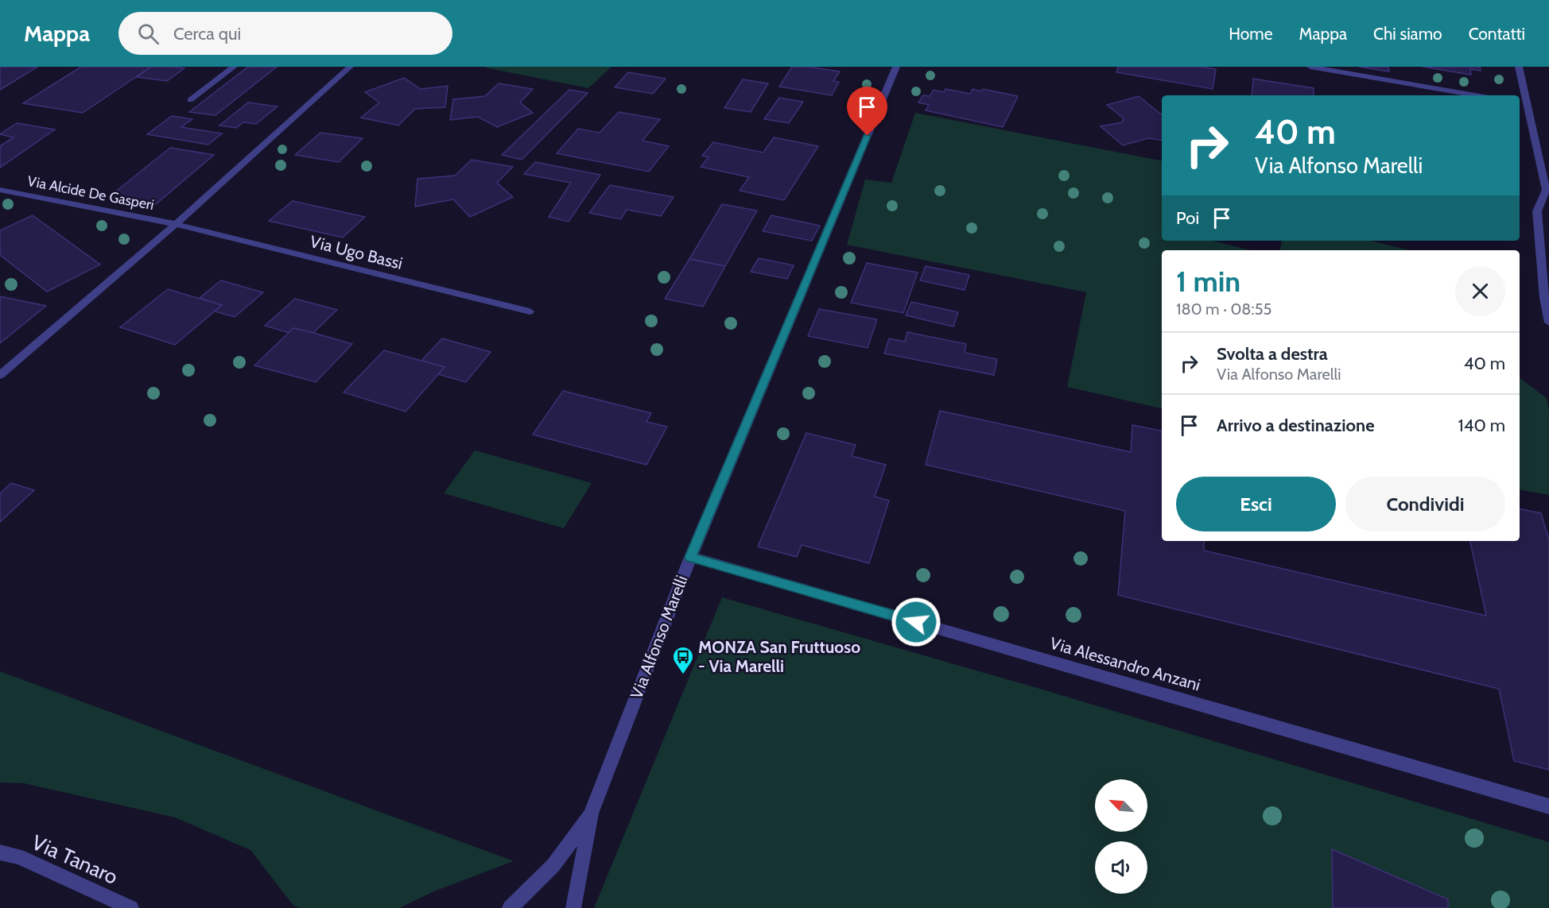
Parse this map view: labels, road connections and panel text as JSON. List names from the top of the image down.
{
  "streets": {
    "street": [
      "Via Alcide De Gasperi",
      "Via Ugo Bassi",
      "Via Alfonso Marelli",
      "Via Alessandro Anzani",
      "Via Tanaro"
    ]
  },
  "crossings": [
    ["Via Alcide De Gasperi", "Via Ugo Bassi"],
    ["Via Alfonso Marelli", "Via Alessandro Anzani"]
  ],
  "places": {
    "bus stop": ["MONZA San Fruttuoso - Via Marelli"]
  },
  "north": "top left",
  "page": {
    "header": "Mappa",
    "search": "Cerca qui",
    "nav": [
      "Home",
      "Mappa",
      "Chi siamo",
      "Contatti"
    ],
    "turn": ["40 m", "Via Alfonso Marelli"],
    "then": "Poi",
    "heading": ["1 min", "180 m · 08:55"],
    "list": [
      {
        "name": "Svolta a destra",
        "note": "Via Alfonso Marelli",
        "value": "40 m"
      },
      {
        "name": "Arrivo a destinazione",
        "value": "140 m"
      }
    ],
    "buttons": ["Esci", "Condividi"]
  }
}
